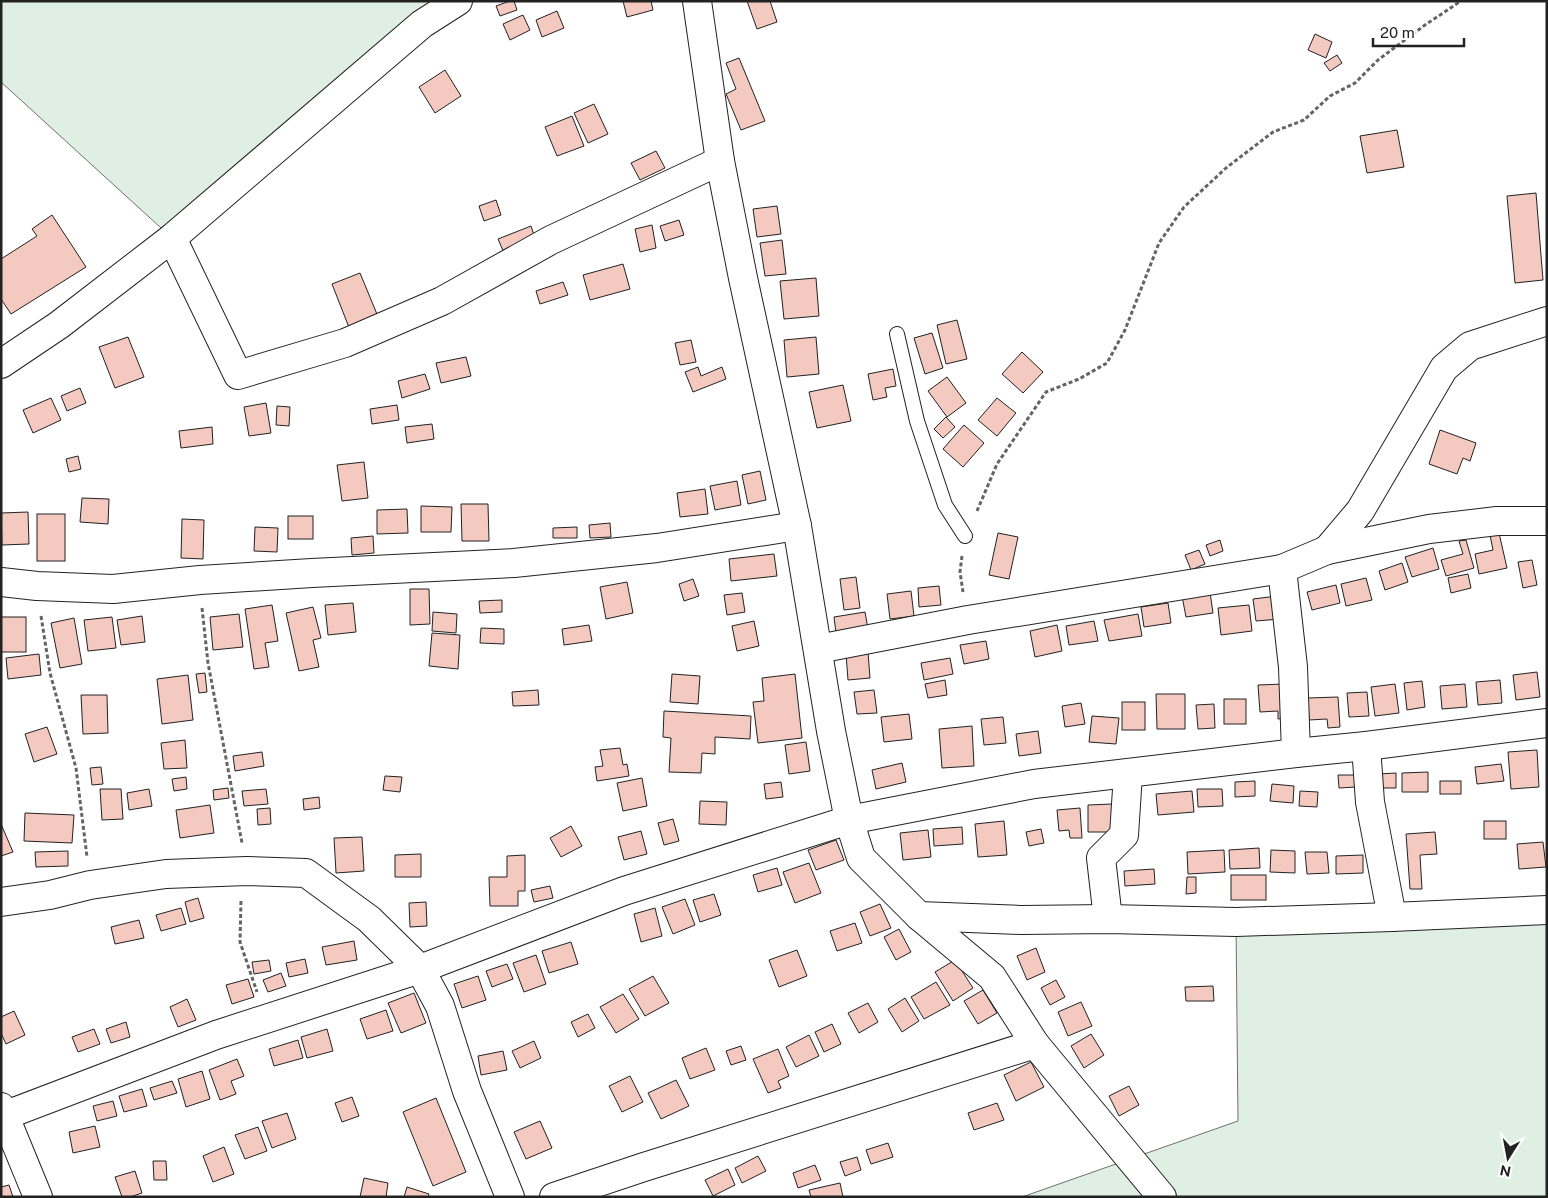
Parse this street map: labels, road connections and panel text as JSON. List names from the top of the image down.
{
  "scale_bar": "20 m",
  "north": "bottom"
}
